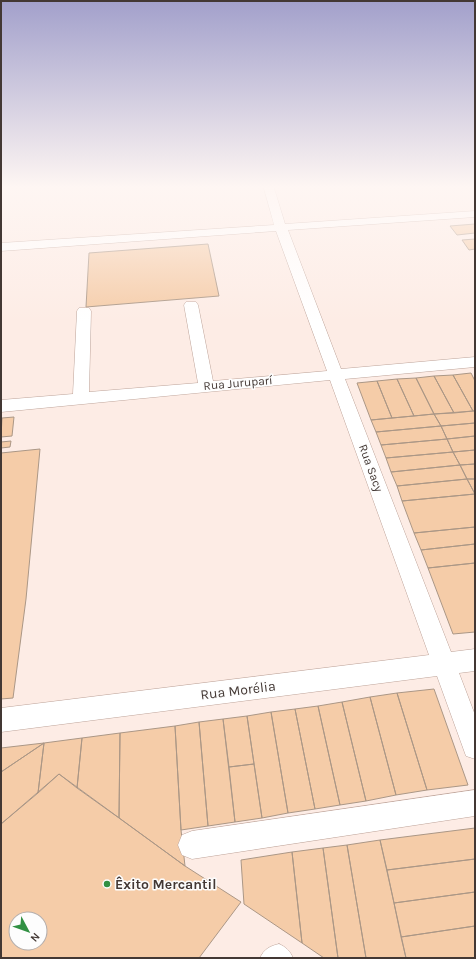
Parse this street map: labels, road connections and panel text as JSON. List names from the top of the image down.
{
  "streets": {
    "street": ["Rua Juruparí", "Rua Sacy", "Rua Morélia"]
  },
  "crossings": [
    ["Rua Juruparí", "Rua Sacy"],
    ["Rua Sacy", "Rua Morélia"]
  ],
  "places": ["Êxito Mercantil"],
  "north": "bottom right"
}
